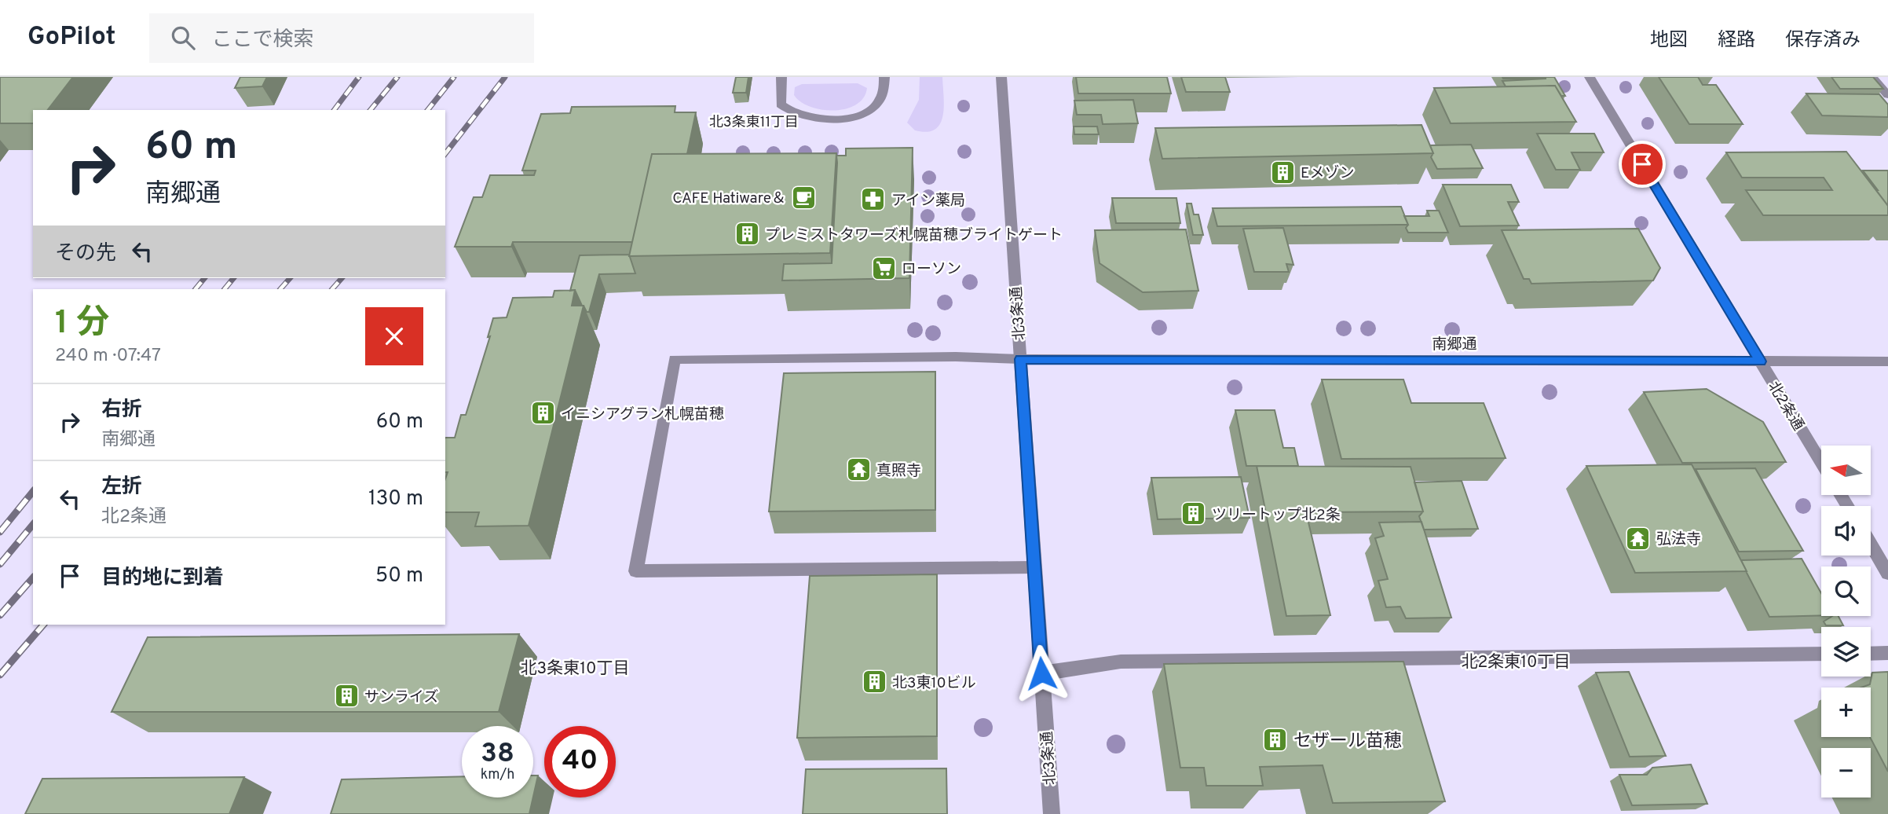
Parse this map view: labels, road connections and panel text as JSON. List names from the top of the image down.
{
  "streets": {
    "street": ["北3条通", "南郷通", "北2条通"]
  },
  "crossings": [
    ["北3条通", "南郷通"],
    ["南郷通", "北2条通"]
  ],
  "districts": ["北3条東11丁目", "北2条東10丁目", "北3条東10丁目"],
  "places": {
    "building": [
      "Eメゾン",
      "プレミストタワーズ札幌苗穂ブライトゲート",
      "イニシアグラン札幌苗穂",
      "ツリートップ北2条",
      "北3東10ビル",
      "サンライズ",
      "セザール苗穂"
    ],
    "cafe": ["CAFE Hatiware＆"],
    "pharmacy": ["アイン薬局"],
    "supermarket": ["ローソン"],
    "temple": ["真照寺", "弘法寺"]
  },
  "north": "left",
  "page": {
    "header": "GoPilot",
    "search": "ここで検索",
    "nav": ["地図", "経路", "保存済み"],
    "turn": ["60 m", "南郷通"],
    "then": "その先",
    "heading": ["1 分", "240 m · 07:47"],
    "list": [
      {
        "name": "右折",
        "note": "南郷通",
        "value": "60 m"
      },
      {
        "name": "左折",
        "note": "北2条通",
        "value": "130 m"
      },
      {
        "name": "目的地に到着",
        "value": "50 m"
      }
    ],
    "map_buttons": ["+", "−"],
    "speed": "38 km/h",
    "limit": "40"
  }
}
